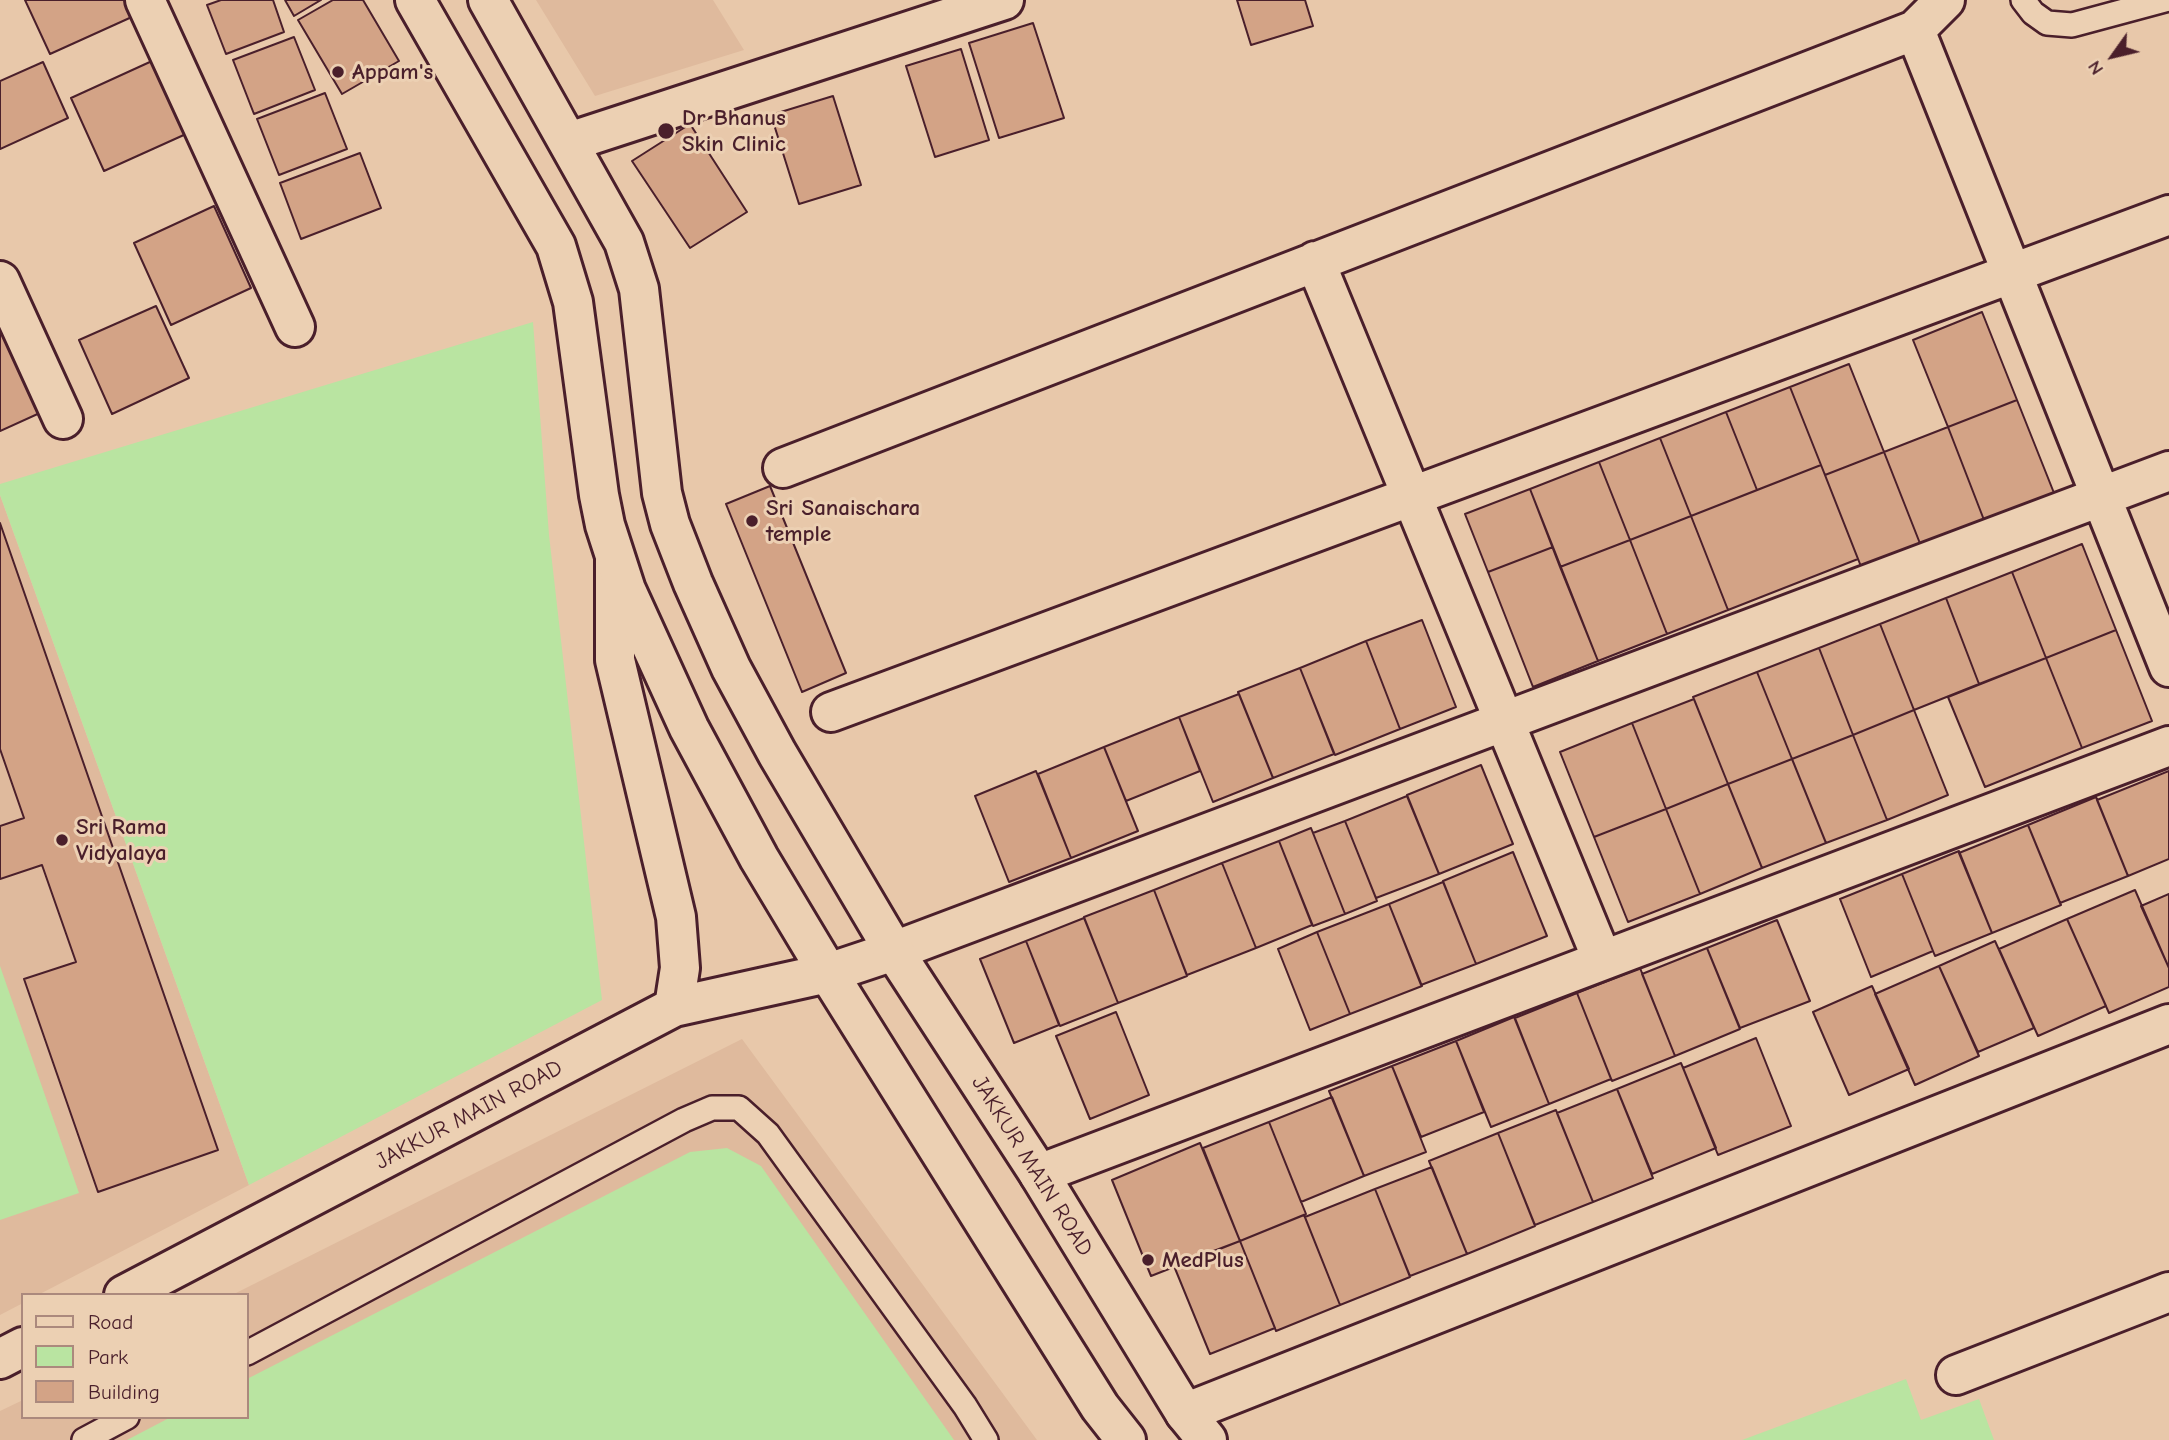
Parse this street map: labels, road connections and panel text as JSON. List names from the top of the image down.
{
  "streets": {
    "street": ["JAKKUR MAIN ROAD"]
  },
  "places": [
    "Appam's",
    "Dr Bhanus Skin Clinic",
    "Sri Sanaischara temple",
    "Sri Rama Vidyalaya",
    "MedPlus"
  ],
  "legend": ["Road", "Park", "Building"],
  "north": "bottom left"
}
